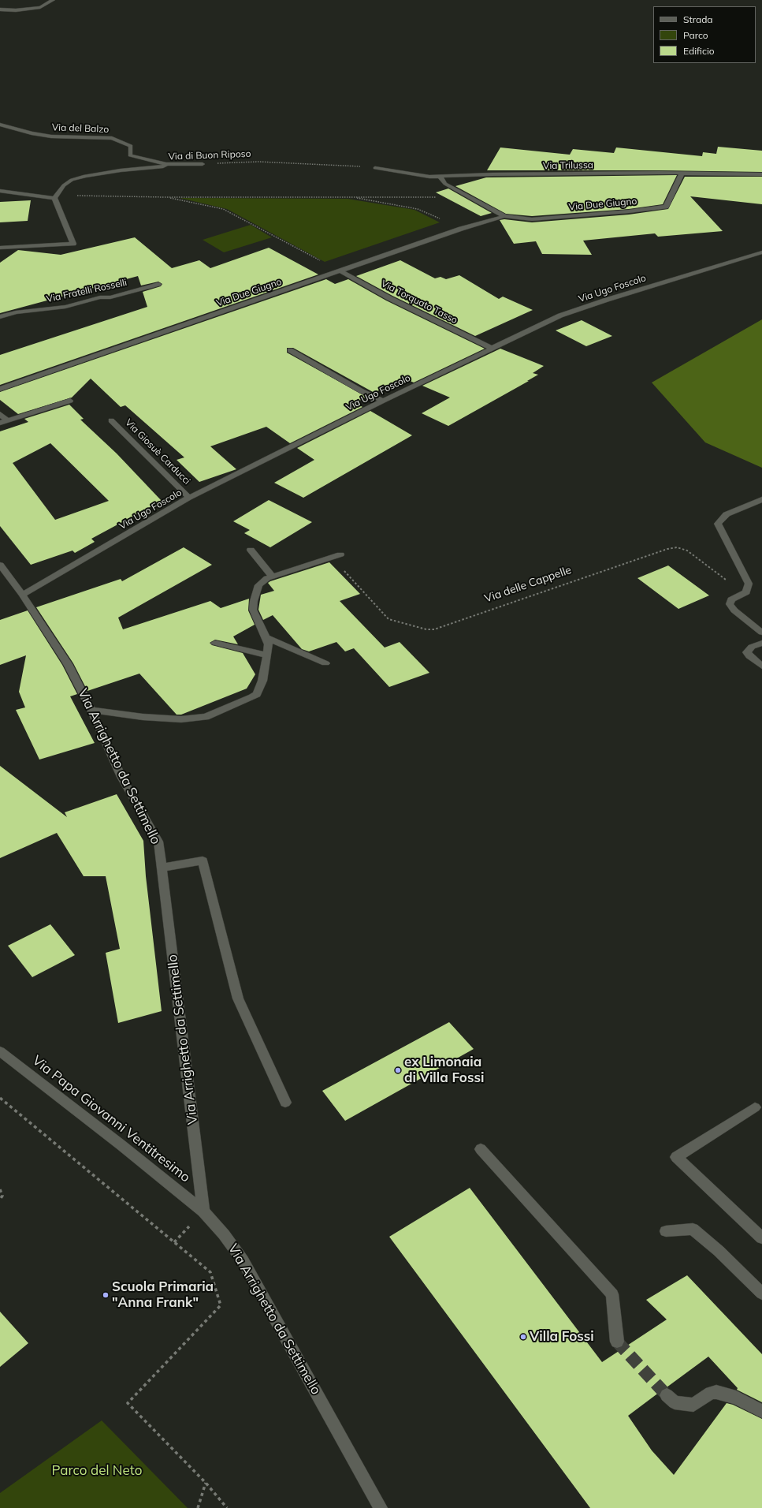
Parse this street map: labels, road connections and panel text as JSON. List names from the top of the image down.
{
  "streets": {
    "street": [
      "Via del Balzo",
      "Via di Buon Riposo",
      "Via Trilussa",
      "Via Due Giugno",
      "Via Ugo Foscolo",
      "Via Fratelli Rosselli",
      "Via Torquato Tasso",
      "Via Giosuè Carducci",
      "Via Arrighetto da Settimello",
      "Via Papa Giovanni Ventitresimo"
    ],
    "path": ["Via delle Cappelle"]
  },
  "crossings": [
    ["Via del Balzo", "Via di Buon Riposo"],
    ["Via di Buon Riposo", "Via Trilussa"],
    ["Via Trilussa", "Via Due Giugno"],
    ["Via Due Giugno", "Via Torquato Tasso"],
    ["Via Ugo Foscolo", "Via Torquato Tasso"],
    ["Via Ugo Foscolo", "Via Giosuè Carducci"],
    ["Via Ugo Foscolo", "Via Arrighetto da Settimello"],
    ["Via Arrighetto da Settimello", "Via Papa Giovanni Ventitresimo"]
  ],
  "parks": ["Parco del Neto"],
  "places": ["ex Limonaia di Villa Fossi", "Scuola Primaria \"Anna Frank\"", "Villa Fossi"],
  "legend": ["Strada", "Parco", "Edificio"]
}
